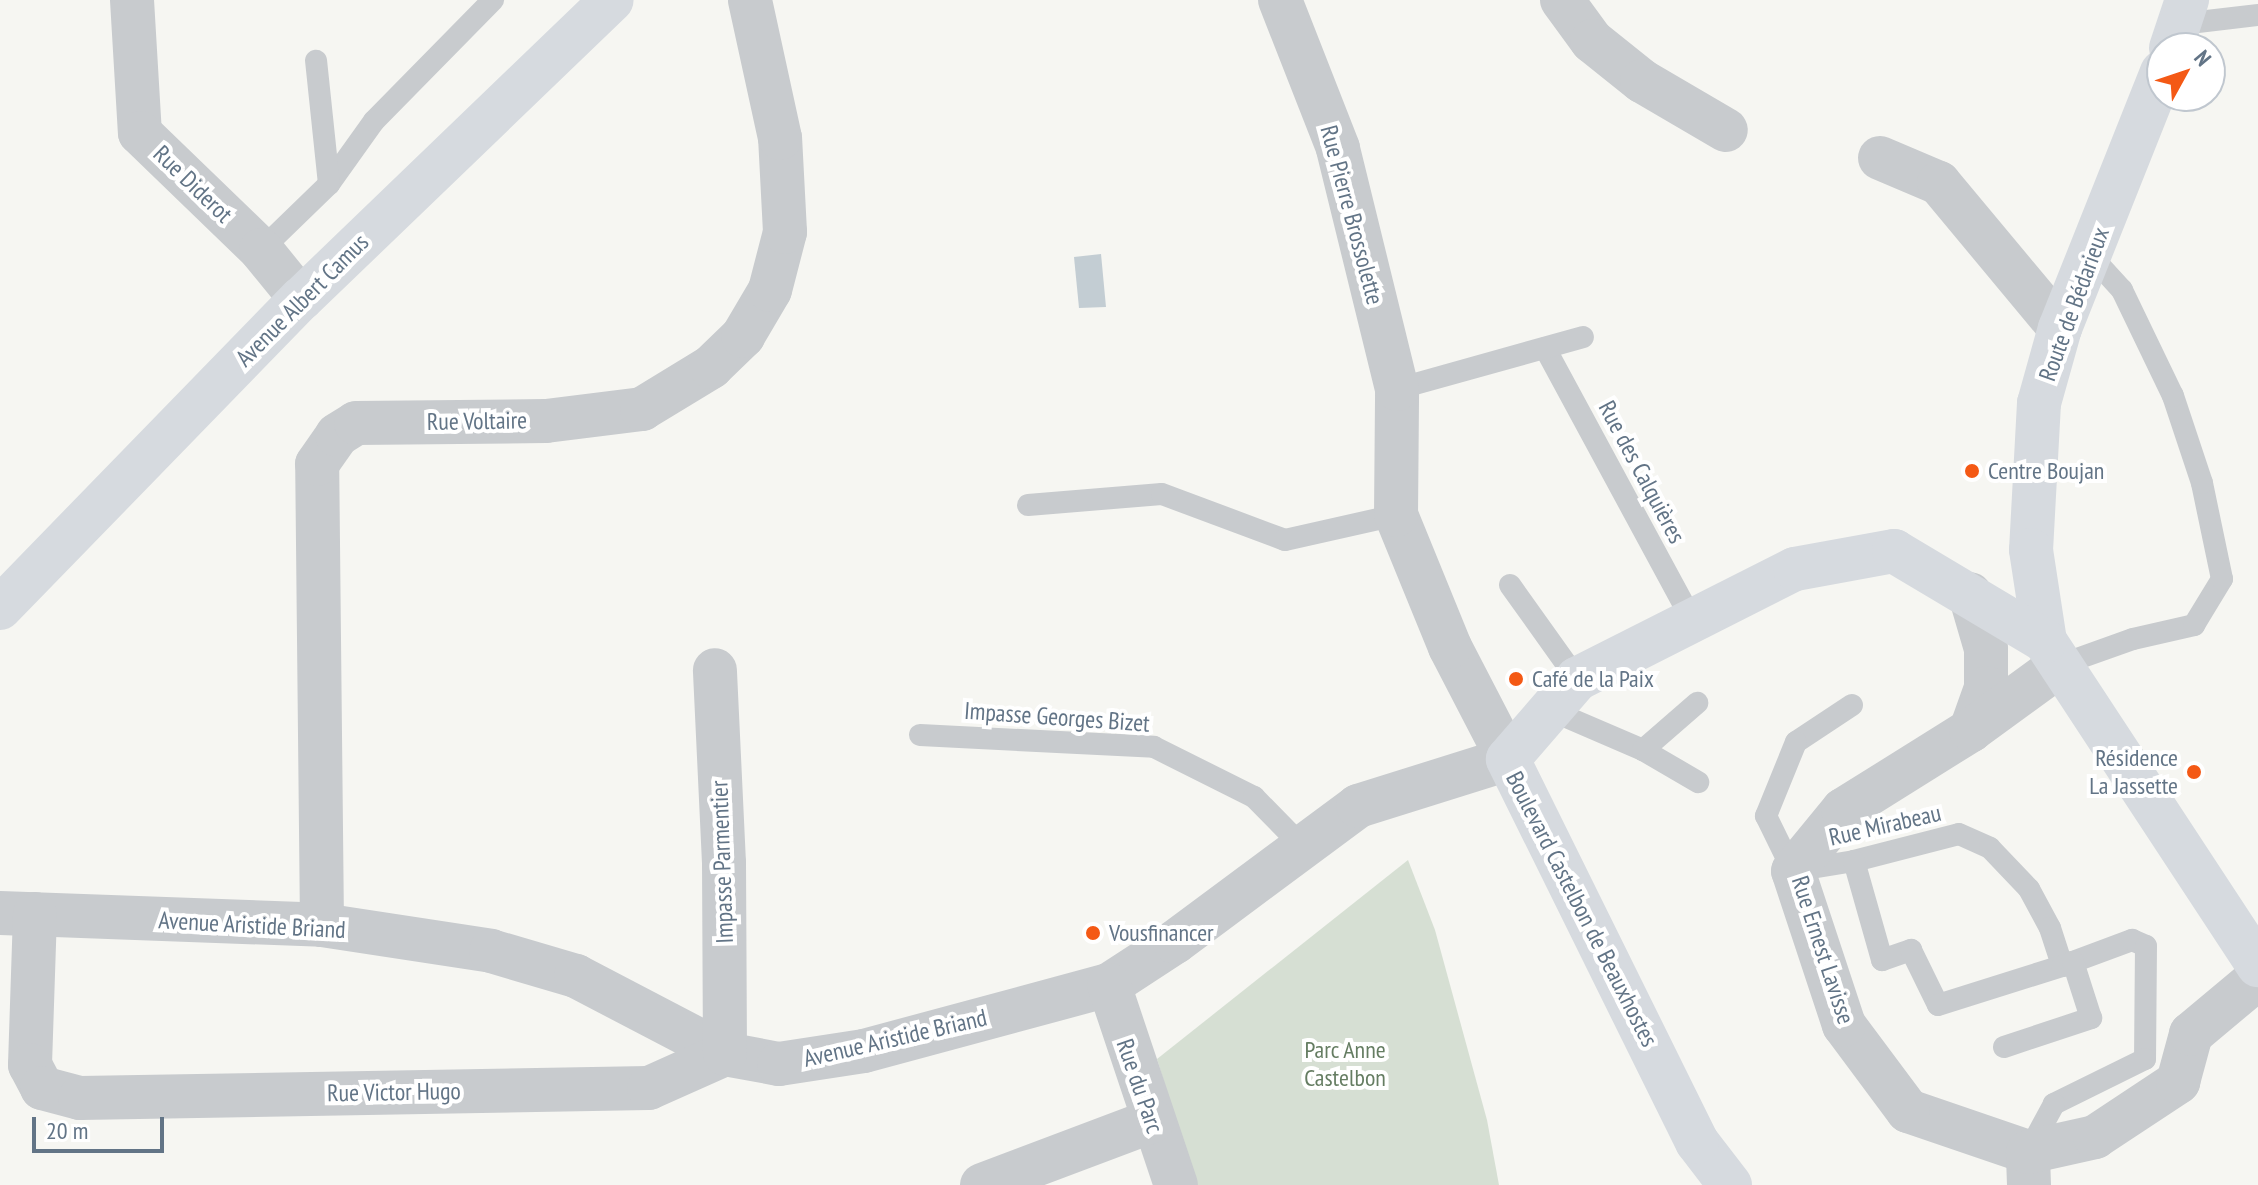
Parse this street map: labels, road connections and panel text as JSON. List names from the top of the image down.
{
  "streets": {
    "street": [
      "Rue Diderot",
      "Rue Pierre Brossolette",
      "Avenue Albert Camus",
      "Route de Bédarieux",
      "Rue Voltaire",
      "Impasse Parmentier",
      "Boulevard Castelbon de Beauxhostes",
      "Avenue Aristide Briand",
      "Rue Ernest Lavisse",
      "Rue du Parc",
      "Rue Victor Hugo"
    ],
    "lane": ["Rue des Calquières", "Impasse Georges Bizet", "Rue Mirabeau"]
  },
  "crossings": [
    ["Rue Diderot", "Avenue Albert Camus"],
    ["Rue Pierre Brossolette", "Boulevard Castelbon de Beauxhostes"],
    ["Rue Pierre Brossolette", "Avenue Aristide Briand"],
    ["Route de Bédarieux", "Boulevard Castelbon de Beauxhostes"],
    ["Route de Bédarieux", "Rue Ernest Lavisse"],
    ["Rue Voltaire", "Avenue Aristide Briand"],
    ["Rue des Calquières", "Boulevard Castelbon de Beauxhostes"],
    ["Impasse Georges Bizet", "Avenue Aristide Briand"],
    ["Rue Mirabeau", "Rue Ernest Lavisse"],
    ["Impasse Parmentier", "Avenue Aristide Briand"],
    ["Impasse Parmentier", "Rue Victor Hugo"],
    ["Boulevard Castelbon de Beauxhostes", "Avenue Aristide Briand"],
    ["Boulevard Castelbon de Beauxhostes", "Rue Ernest Lavisse"],
    ["Avenue Aristide Briand", "Rue du Parc"],
    ["Avenue Aristide Briand", "Rue Victor Hugo"]
  ],
  "parks": ["Parc Anne Castelbon"],
  "places": [
    "Centre Boujan",
    "Café de la Paix",
    "Résidence La Jassette",
    "Vousfinancer"
  ],
  "scale_bar": "20 m",
  "north": "top right"
}
